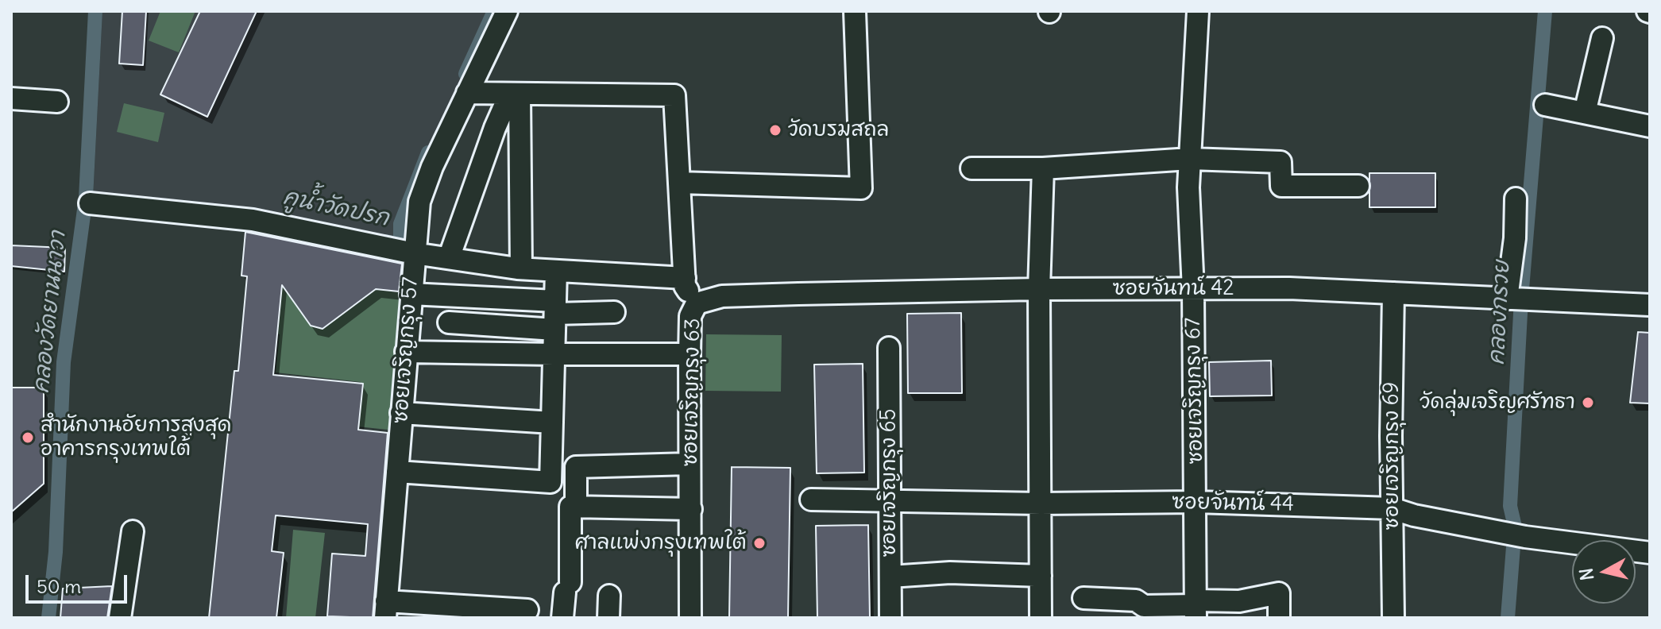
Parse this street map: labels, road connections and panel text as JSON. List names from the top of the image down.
{
  "streets": {
    "street": [
      "ซอยจันทน์ 42",
      "ซอยเจริญกรุง 57",
      "ซอยเจริญกรุง 67",
      "ซอยเจริญกรุง 63",
      "ซอยเจริญกรุง 69",
      "ซอยเจริญกรุง 65",
      "ซอยจันทน์ 44"
    ]
  },
  "crossings": [
    ["ซอยจันทน์ 42", "ซอยเจริญกรุง 67"],
    ["ซอยจันทน์ 42", "ซอยเจริญกรุง 63"],
    ["ซอยจันทน์ 42", "ซอยเจริญกรุง 69"],
    ["ซอยเจริญกรุง 67", "ซอยจันทน์ 44"],
    ["ซอยเจริญกรุง 69", "ซอยจันทน์ 44"],
    ["ซอยเจริญกรุง 65", "ซอยจันทน์ 44"]
  ],
  "water": ["คูน้ำวัดปรก", "คลองวัดยานนาวา", "คลองกรวย"],
  "places": [
    "วัดบรมสถล",
    "วัดลุ่มเจริญศรัทธา",
    "สำนักงานอัยการสูงสุด อาคารกรุงเทพใต้",
    "ศาลแพ่งกรุงเทพใต้"
  ],
  "scale_bar": "50 m",
  "north": "left"
}
